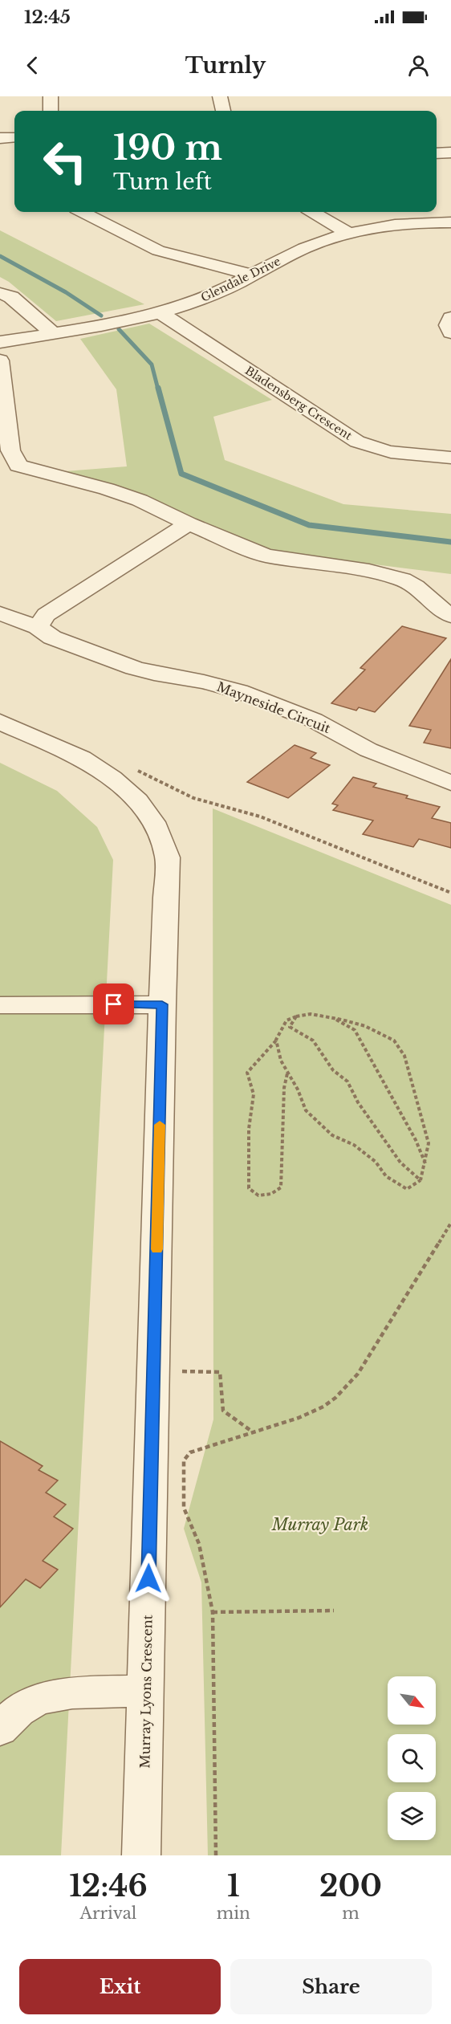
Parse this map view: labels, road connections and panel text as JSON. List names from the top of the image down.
{
  "streets": {
    "street": [
      "Glendale Drive",
      "Bladensberg Crescent",
      "Mayneside Circuit",
      "Murray Lyons Crescent"
    ]
  },
  "crossings": [
    ["Glendale Drive", "Bladensberg Crescent"]
  ],
  "parks": ["Murray Park"],
  "north": "bottom right",
  "page": {
    "status": "12:45",
    "header": "Turnly",
    "turn": ["190 m", "Turn left"],
    "eta": [
      "12:46",
      "Arrival",
      "1",
      "min",
      "200",
      "m"
    ],
    "buttons": ["Exit", "Share"]
  }
}
